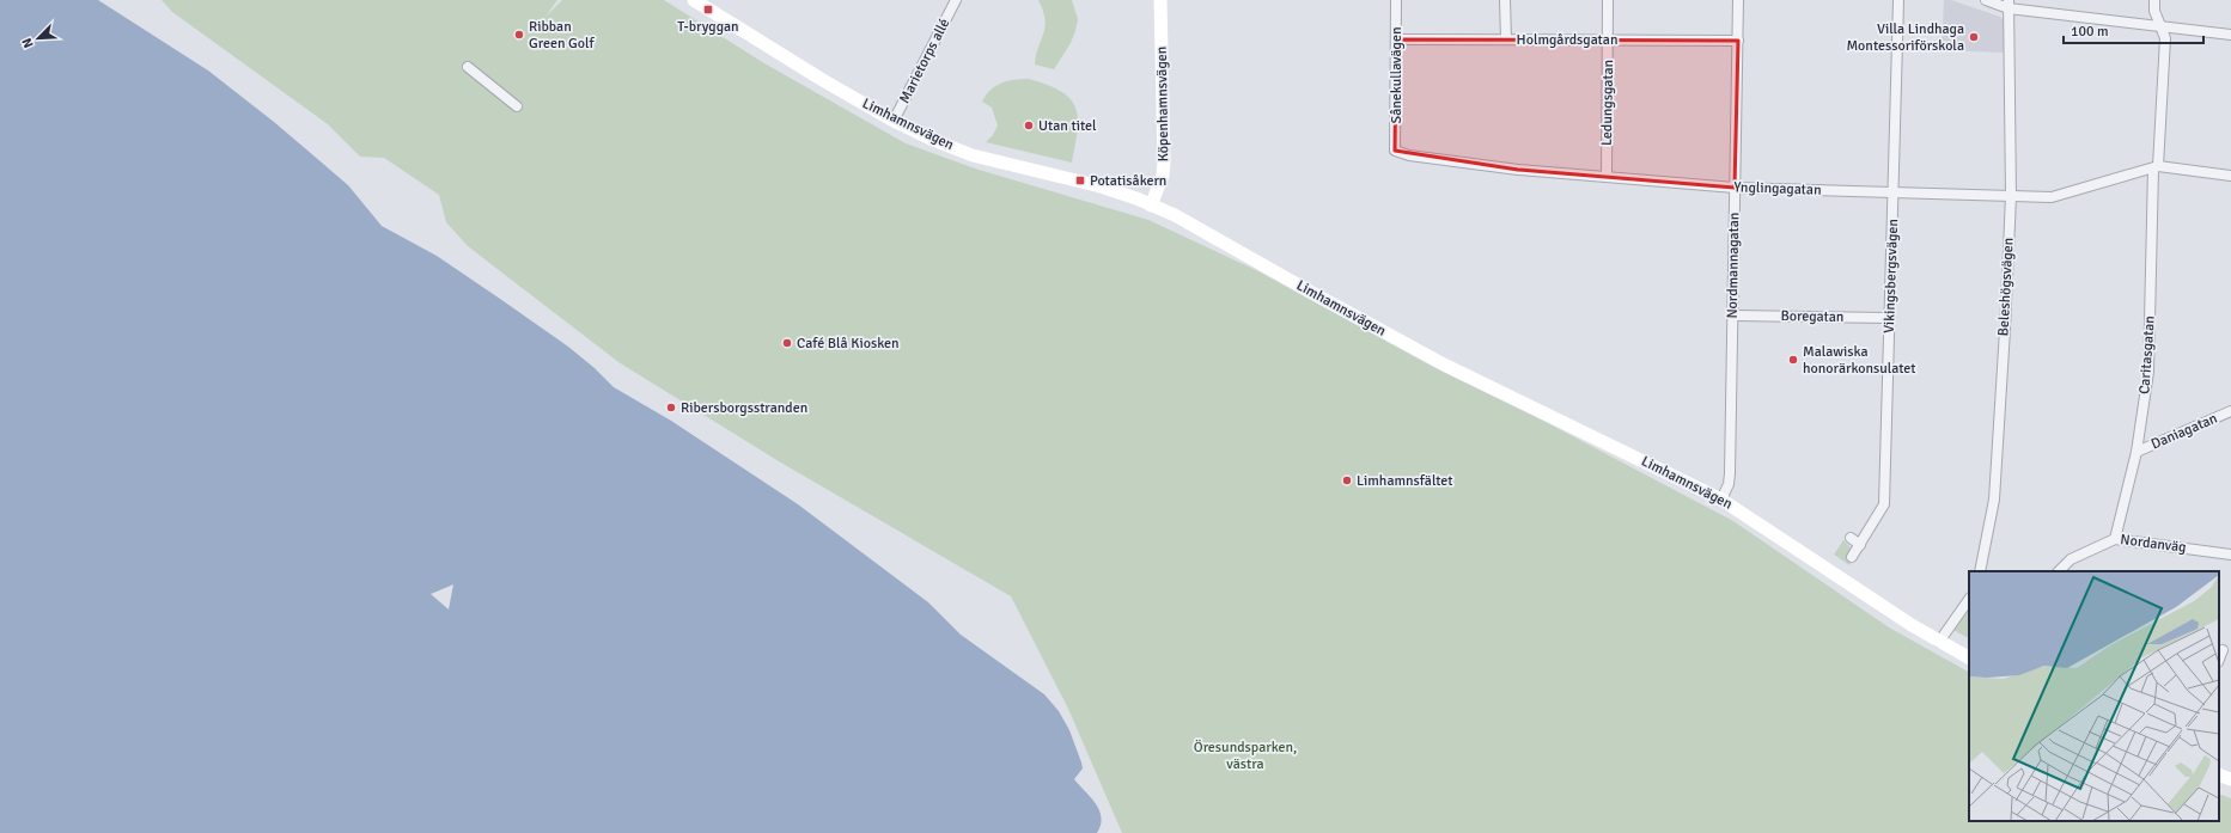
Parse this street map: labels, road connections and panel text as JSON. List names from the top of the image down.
{
  "streets": {
    "main road": ["Köpenhamnsvägen", "Limhamnsvägen"],
    "street": [
      "Holmgårdsgatan",
      "Marietorps allé",
      "Sånekullavägen",
      "Ledungsgatan",
      "Ynglingagatan",
      "Nordmannagatan",
      "Vikingsbergsvägen",
      "Beleshögsvägen",
      "Boregatan",
      "Caritasgatan",
      "Daniagatan",
      "Nordanväg"
    ]
  },
  "crossings": [
    ["Holmgårdsgatan", "Sånekullavägen"],
    ["Holmgårdsgatan", "Ledungsgatan"],
    ["Holmgårdsgatan", "Nordmannagatan"],
    ["Marietorps allé", "Limhamnsvägen"],
    ["Sånekullavägen", "Ynglingagatan"],
    ["Ledungsgatan", "Ynglingagatan"],
    ["Köpenhamnsvägen", "Limhamnsvägen"],
    ["Limhamnsvägen", "Nordmannagatan"],
    ["Ynglingagatan", "Nordmannagatan"],
    ["Ynglingagatan", "Vikingsbergsvägen"],
    ["Ynglingagatan", "Beleshögsvägen"],
    ["Ynglingagatan", "Caritasgatan"],
    ["Nordmannagatan", "Boregatan"],
    ["Vikingsbergsvägen", "Boregatan"],
    ["Caritasgatan", "Daniagatan"],
    ["Caritasgatan", "Nordanväg"]
  ],
  "parks": ["Öresundsparken, västra"],
  "places": {
    "transit": ["T-bryggan", "Potatisåkern"],
    "other": [
      "Ribban Green Golf",
      "Villa Lindhaga Montessoriförskola",
      "Utan titel",
      "Café Blå Kiosken",
      "Malawiska honorärkonsulatet",
      "Ribersborgsstranden",
      "Limhamnsfältet"
    ]
  },
  "scale_bar": "100 m",
  "north": "bottom left"
}
